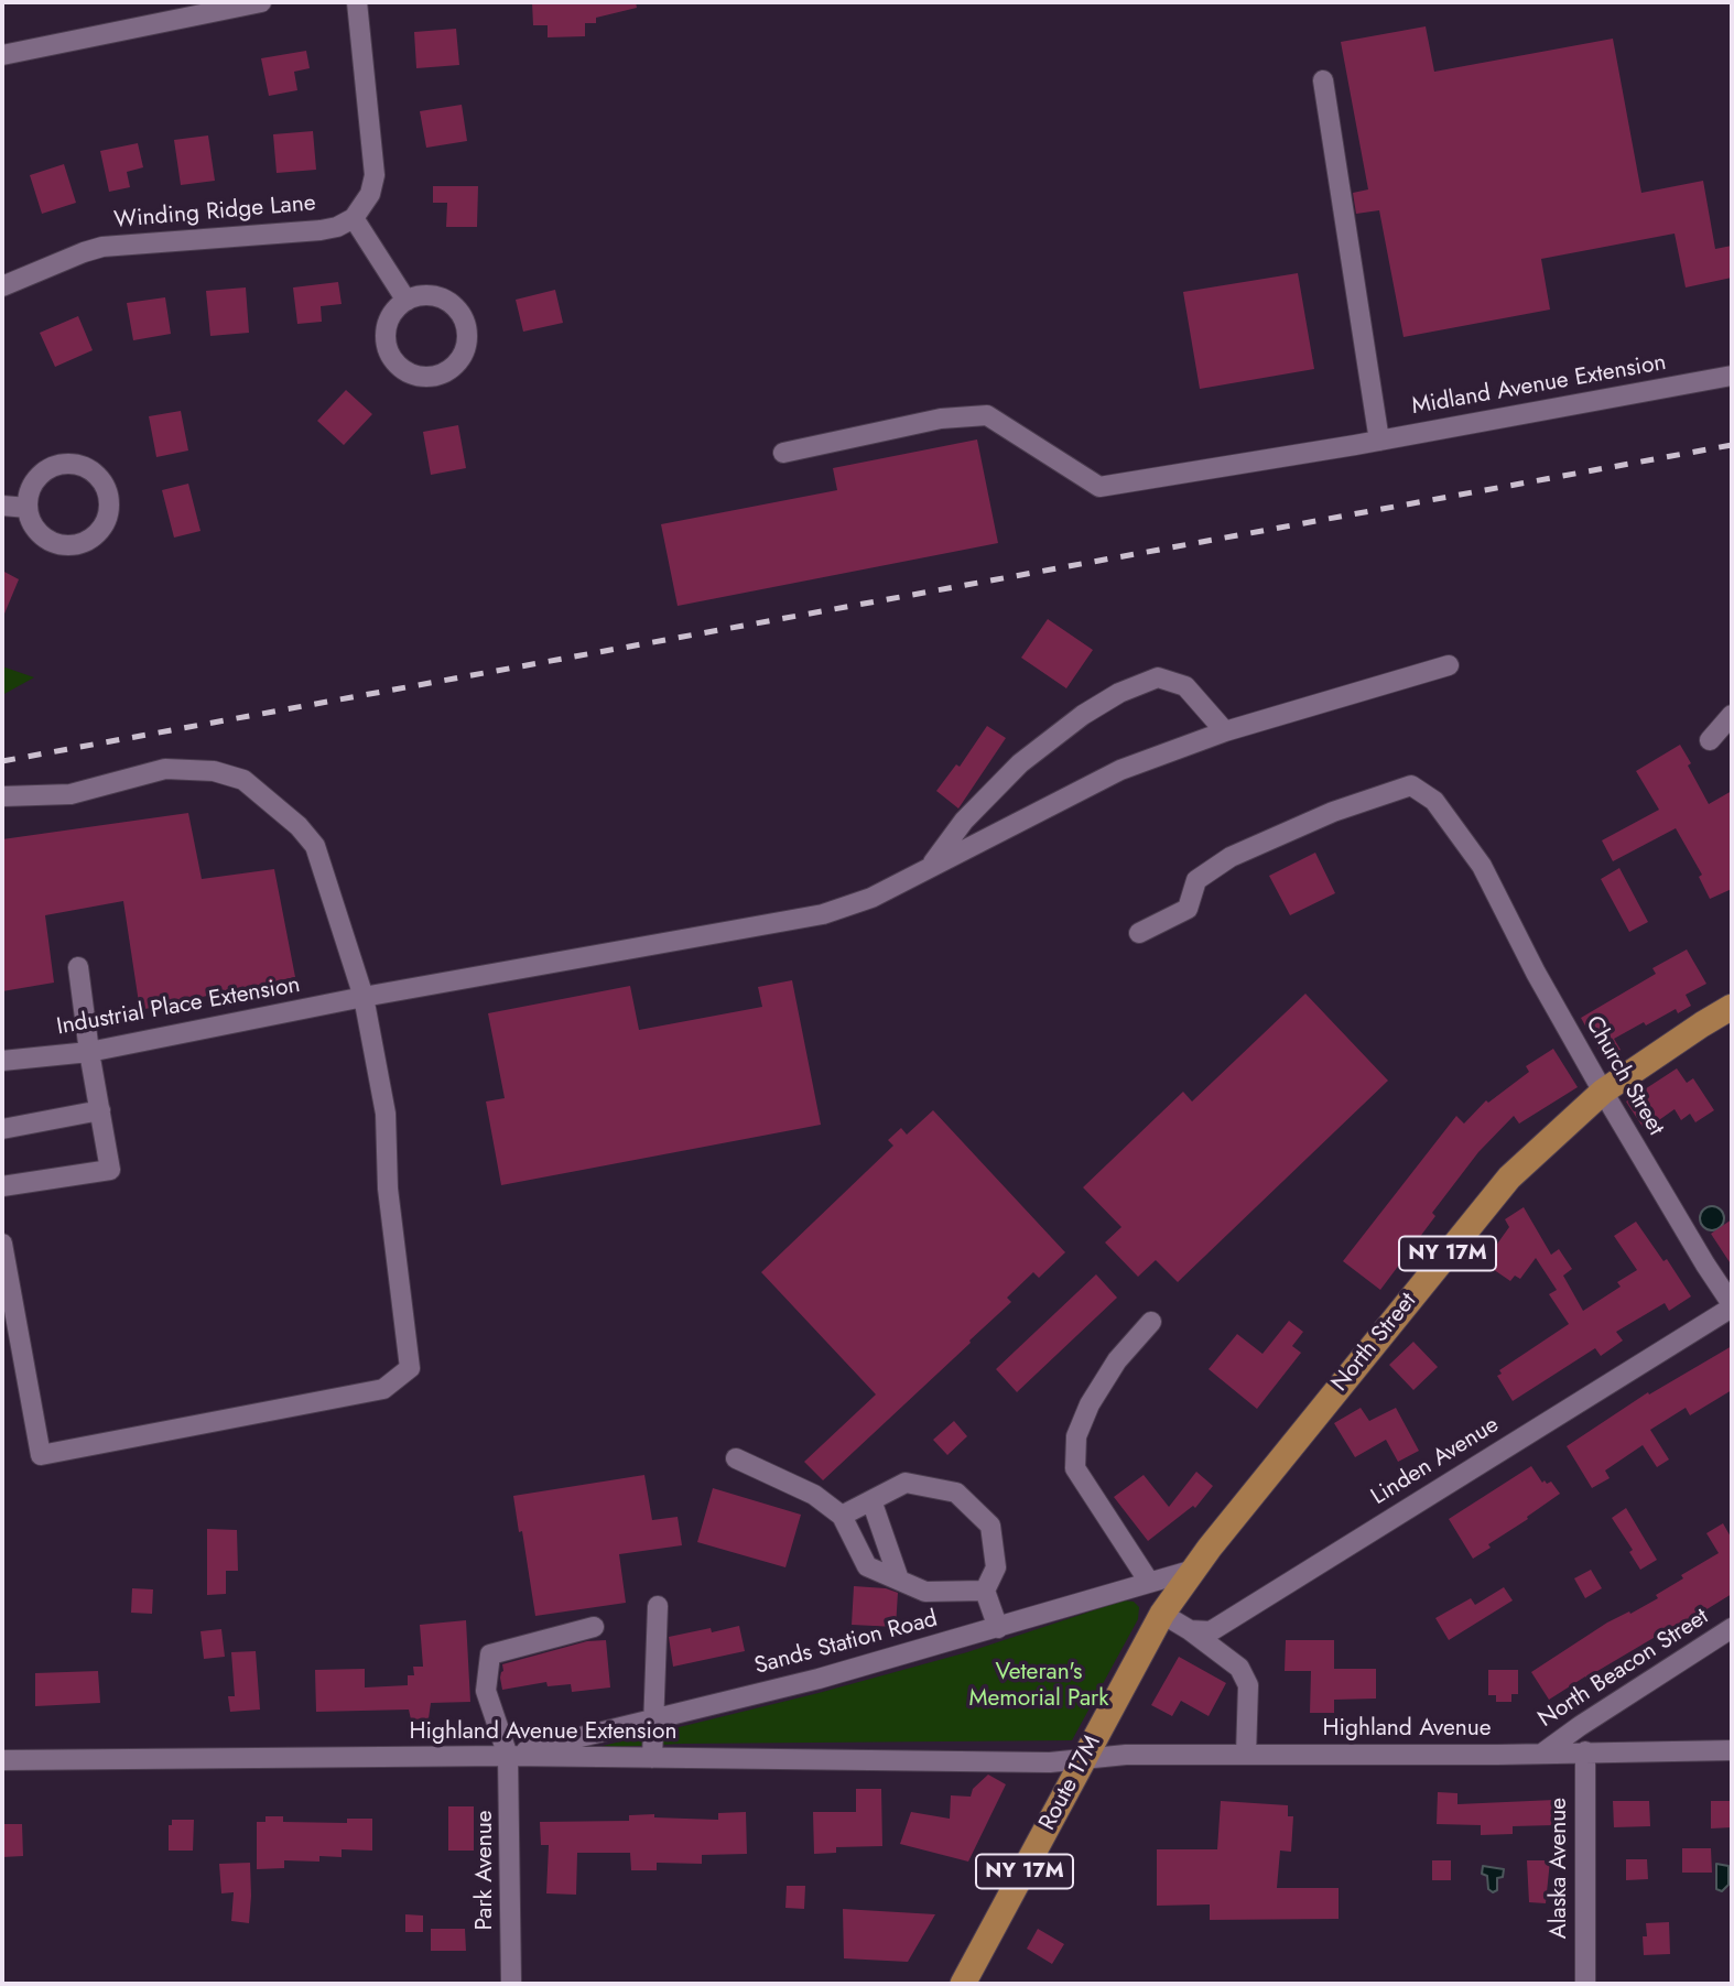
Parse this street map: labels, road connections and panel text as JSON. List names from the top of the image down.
{
  "streets": {
    "main road": ["NY 17M", "North Street", "Route 17M"],
    "street": [
      "Winding Ridge Lane",
      "Midland Avenue Extension",
      "Industrial Place Extension",
      "Church Street",
      "Linden Avenue",
      "Sands Station Road",
      "North Beacon Street",
      "Highland Avenue",
      "Highland Avenue Extension",
      "Alaska Avenue",
      "Park Avenue"
    ]
  },
  "crossings": [
    ["Church Street", "North Street"],
    ["Church Street", "Linden Avenue"],
    ["North Street", "Route 17M"],
    ["Sands Station Road", "Highland Avenue Extension"],
    ["Sands Station Road", "Route 17M"],
    ["Sands Station Road", "Park Avenue"],
    ["North Beacon Street", "Highland Avenue"],
    ["Highland Avenue", "Highland Avenue Extension"],
    ["Highland Avenue", "Route 17M"],
    ["Highland Avenue", "Alaska Avenue"],
    ["Highland Avenue Extension", "Route 17M"],
    ["Highland Avenue Extension", "Park Avenue"]
  ],
  "parks": ["Veteran's Memorial Park"]
}
